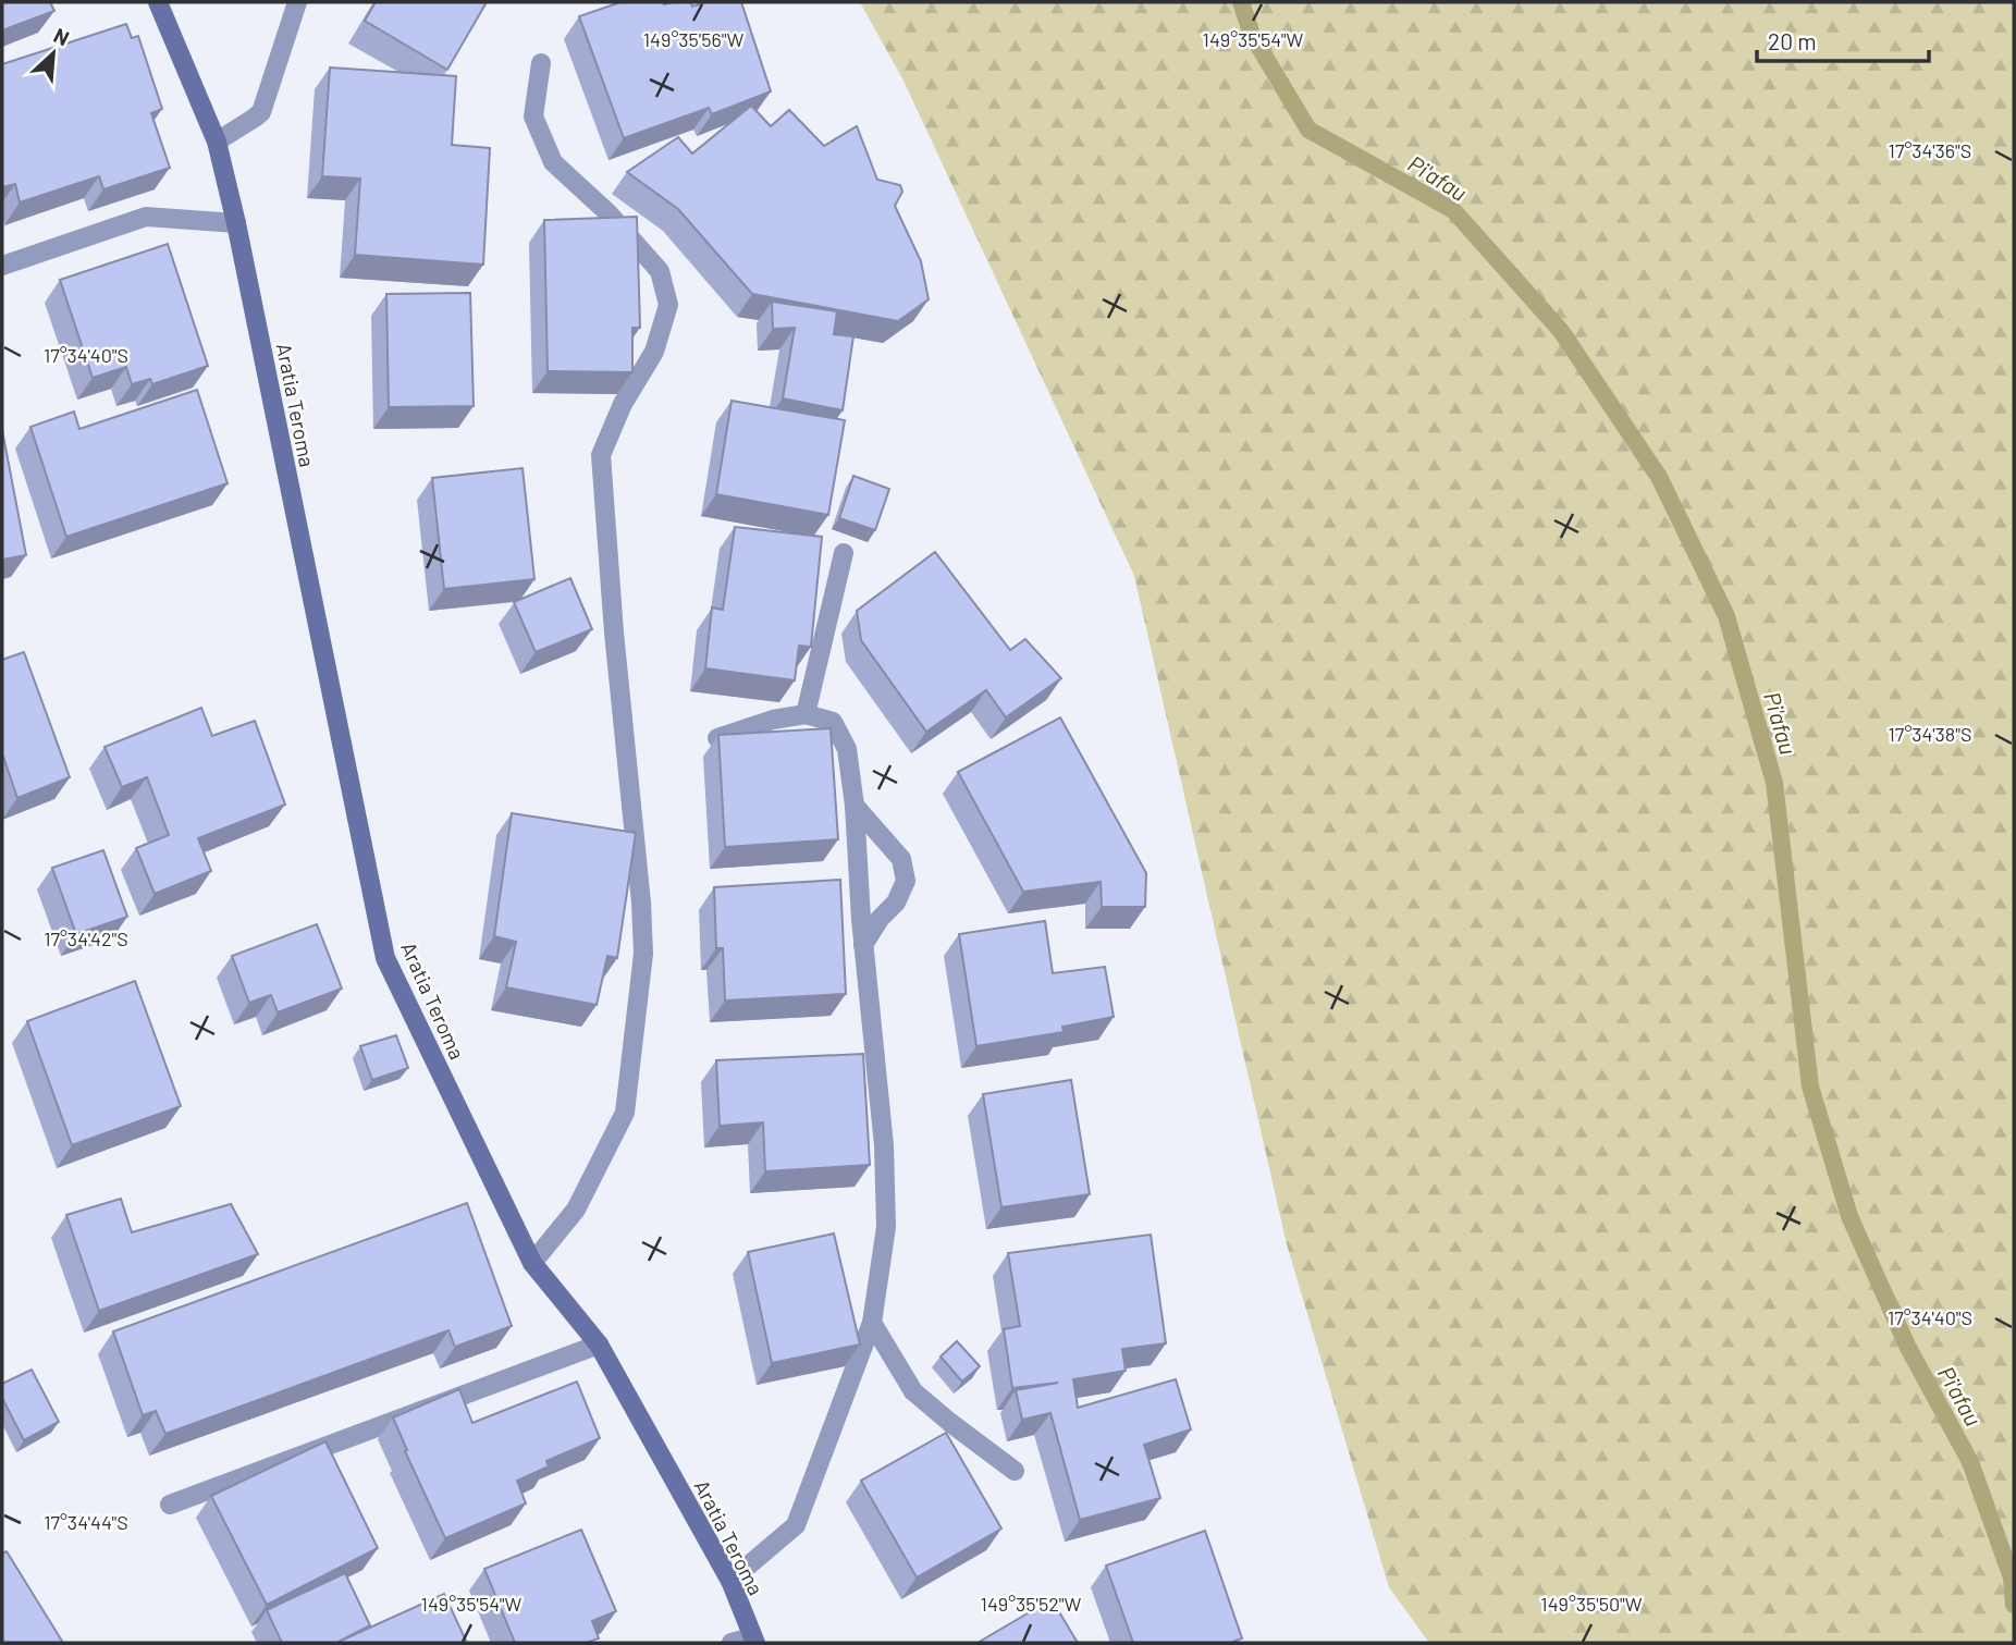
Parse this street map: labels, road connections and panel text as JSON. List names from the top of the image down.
{
  "streets": {
    "main road": ["Aratia Teroma"]
  },
  "water": ["Pi'afau"],
  "scale_bar": "20 m",
  "north": "top right",
  "coordinates": [
    "149°35'56\"W",
    "149°35'54\"W",
    "17°34'36\"S",
    "17°34'40\"S",
    "17°34'38\"S",
    "17°34'42\"S",
    "17°34'44\"S",
    "149°35'52\"W",
    "149°35'50\"W"
  ]
}
